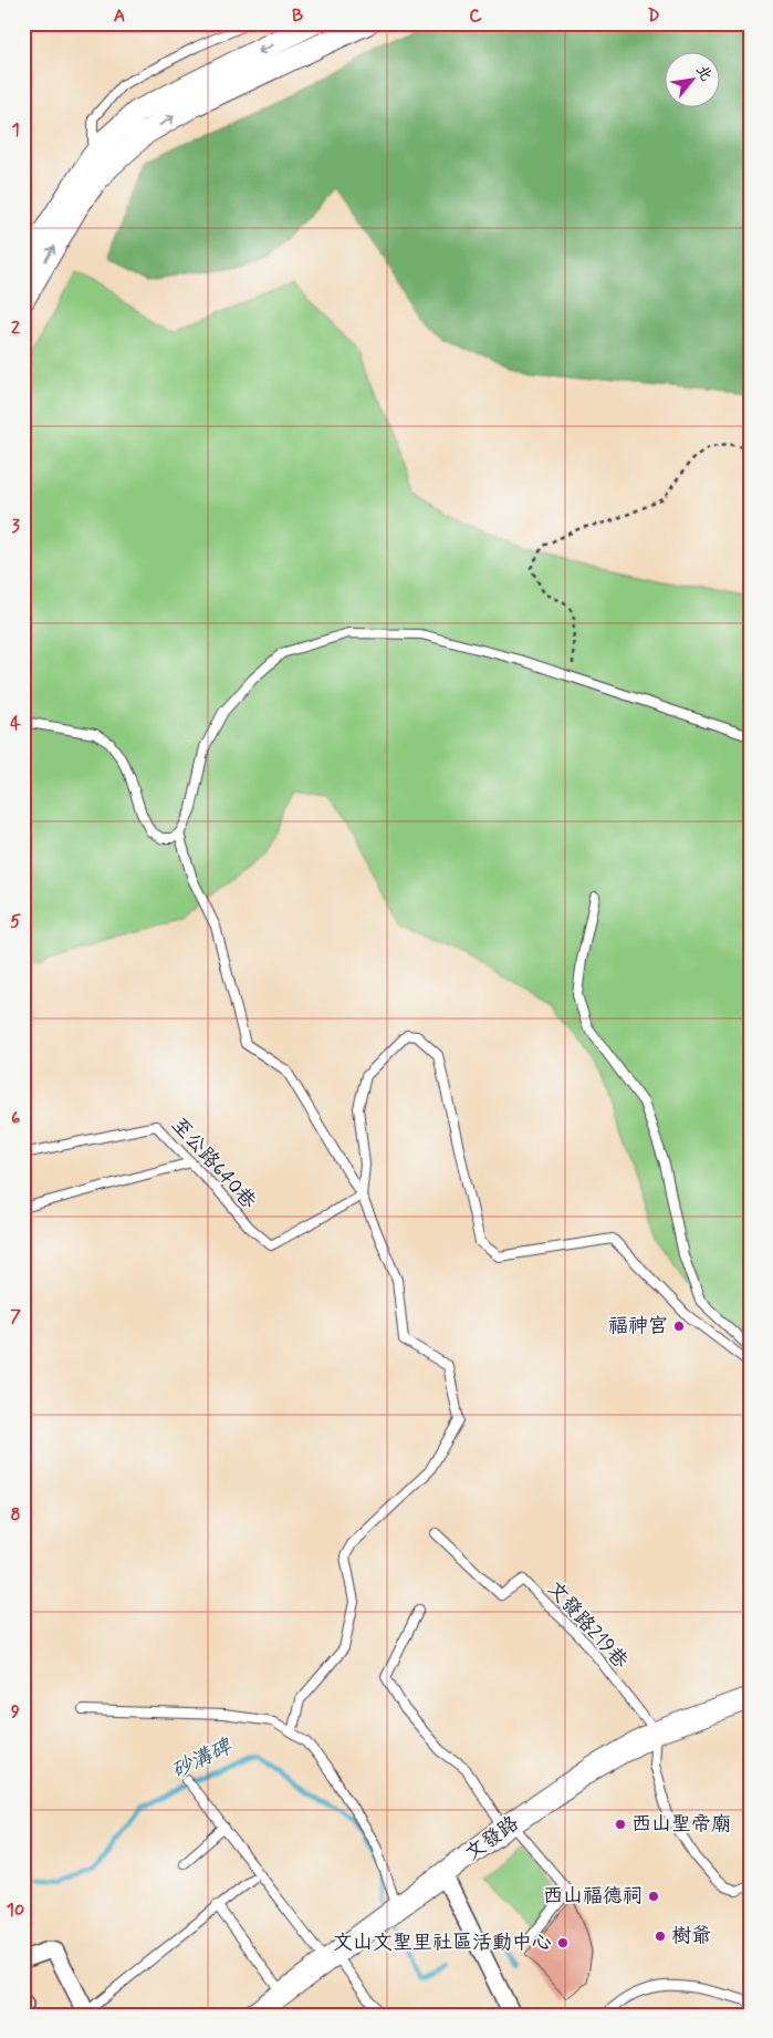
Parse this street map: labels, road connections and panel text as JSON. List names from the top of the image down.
{
  "streets": {
    "street": ["文發路"],
    "lane": ["至公路640巷", "文發路219巷"]
  },
  "crossings": [
    ["文發路219巷", "文發路"]
  ],
  "water": ["砂溝碑"],
  "places": [
    "福神宮",
    "西山聖帝廟",
    "西山福德祠",
    "樹爺",
    "文山文聖里社區活動中心"
  ],
  "north": "top right",
  "grid": {
    "columns": [
      "A",
      "B",
      "C",
      "D"
    ],
    "rows": [
      "1",
      "2",
      "3",
      "4",
      "5",
      "6",
      "7",
      "8",
      "9",
      "10"
    ]
  }
}
